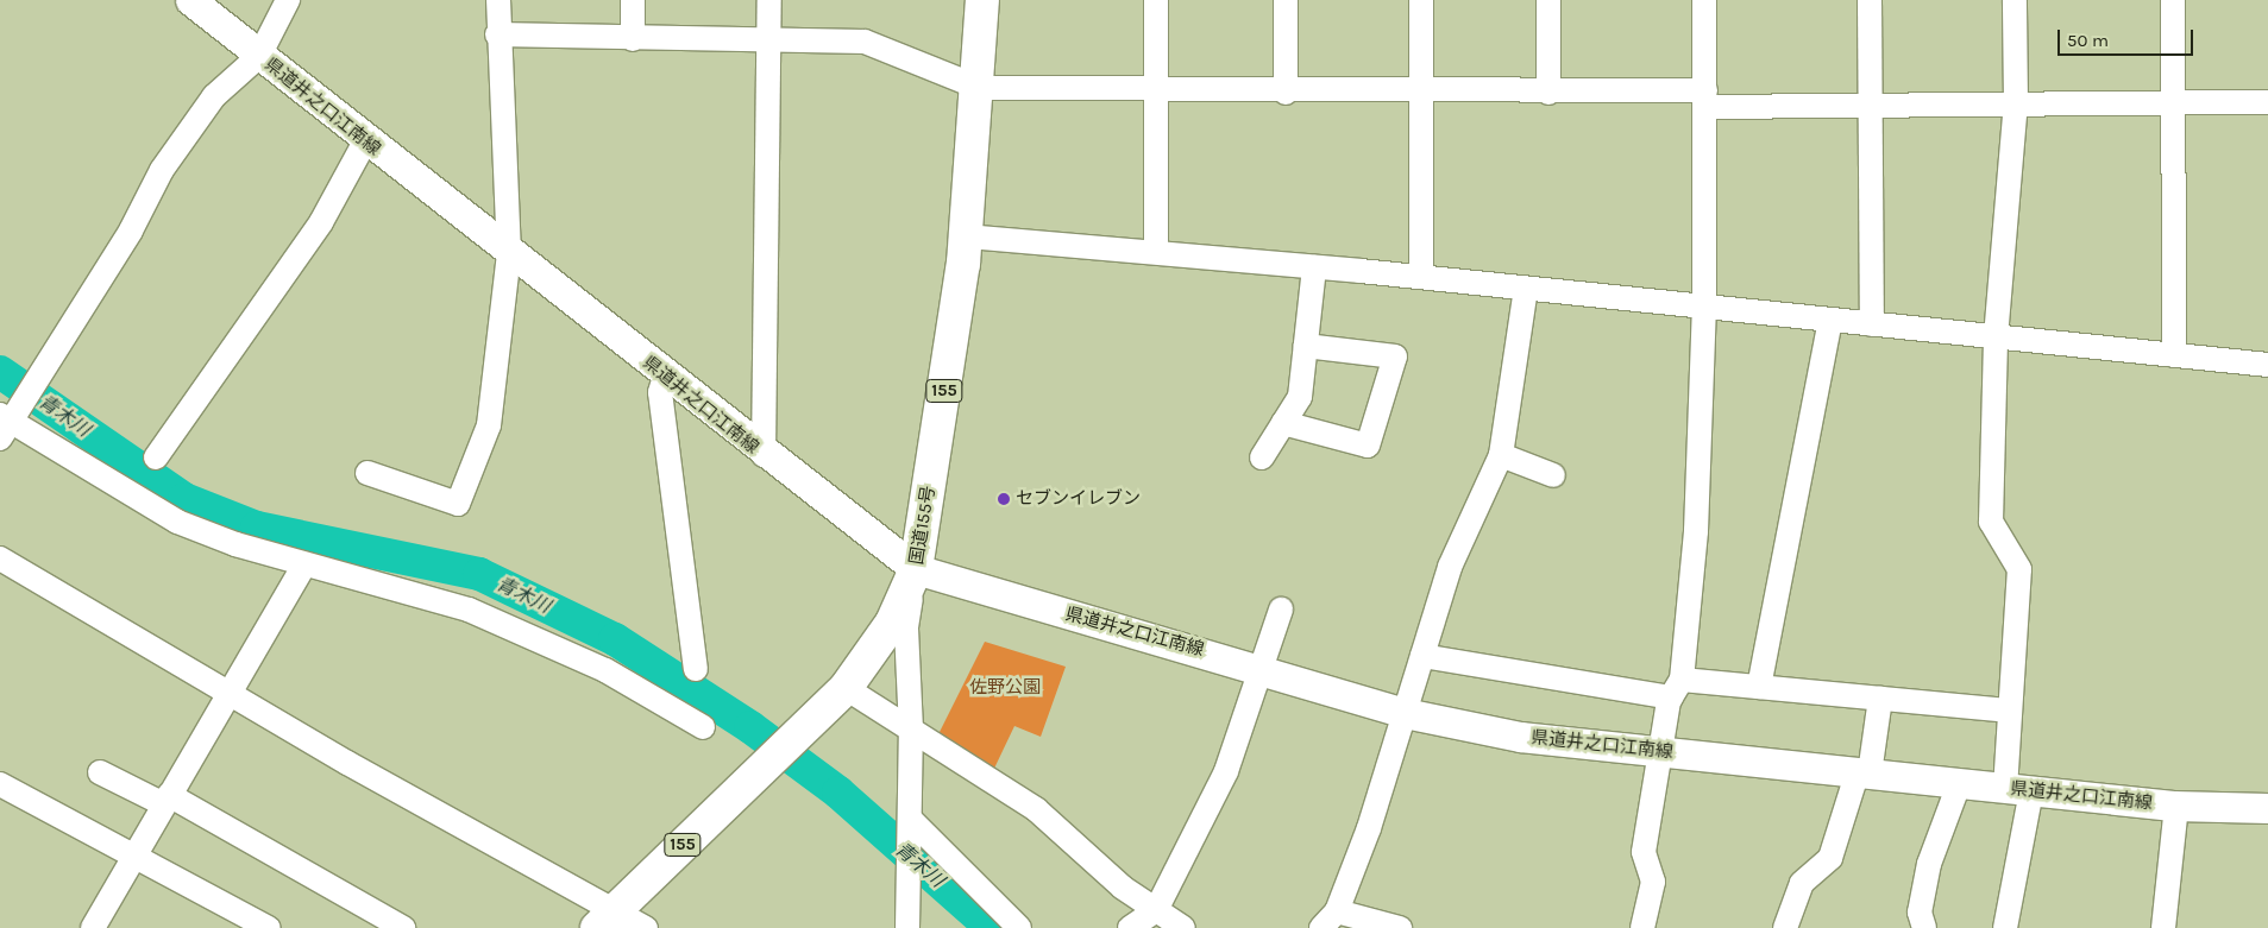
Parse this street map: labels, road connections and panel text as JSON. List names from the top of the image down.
{
  "streets": {
    "highway": ["155", "国道155号"],
    "main road": ["県道井之口江南線"]
  },
  "crossings": [
    ["県道井之口江南線", "国道155号"]
  ],
  "water": ["青木川"],
  "parks": ["佐野公園"],
  "places": ["セブンイレブン"],
  "scale_bar": "50 m"
}
